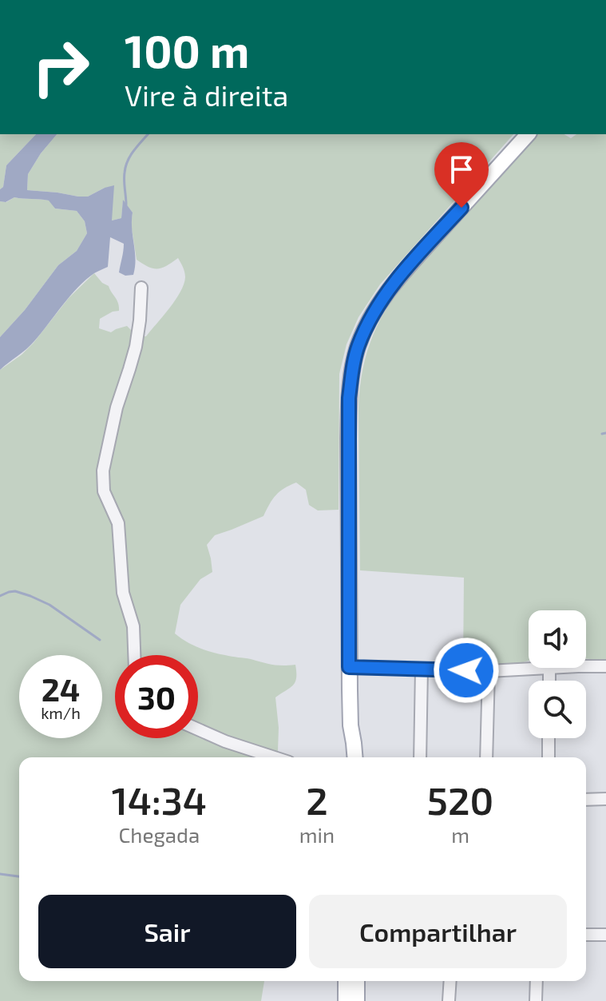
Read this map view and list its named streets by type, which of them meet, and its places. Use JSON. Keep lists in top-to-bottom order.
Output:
{
  "page": {
    "turn": ["100 m", "Vire à direita"],
    "speed": "24 km/h",
    "limit": "30",
    "eta": [
      "14:34",
      "Chegada",
      "2",
      "min",
      "520",
      "m"
    ],
    "buttons": ["Sair", "Compartilhar"]
  }
}
